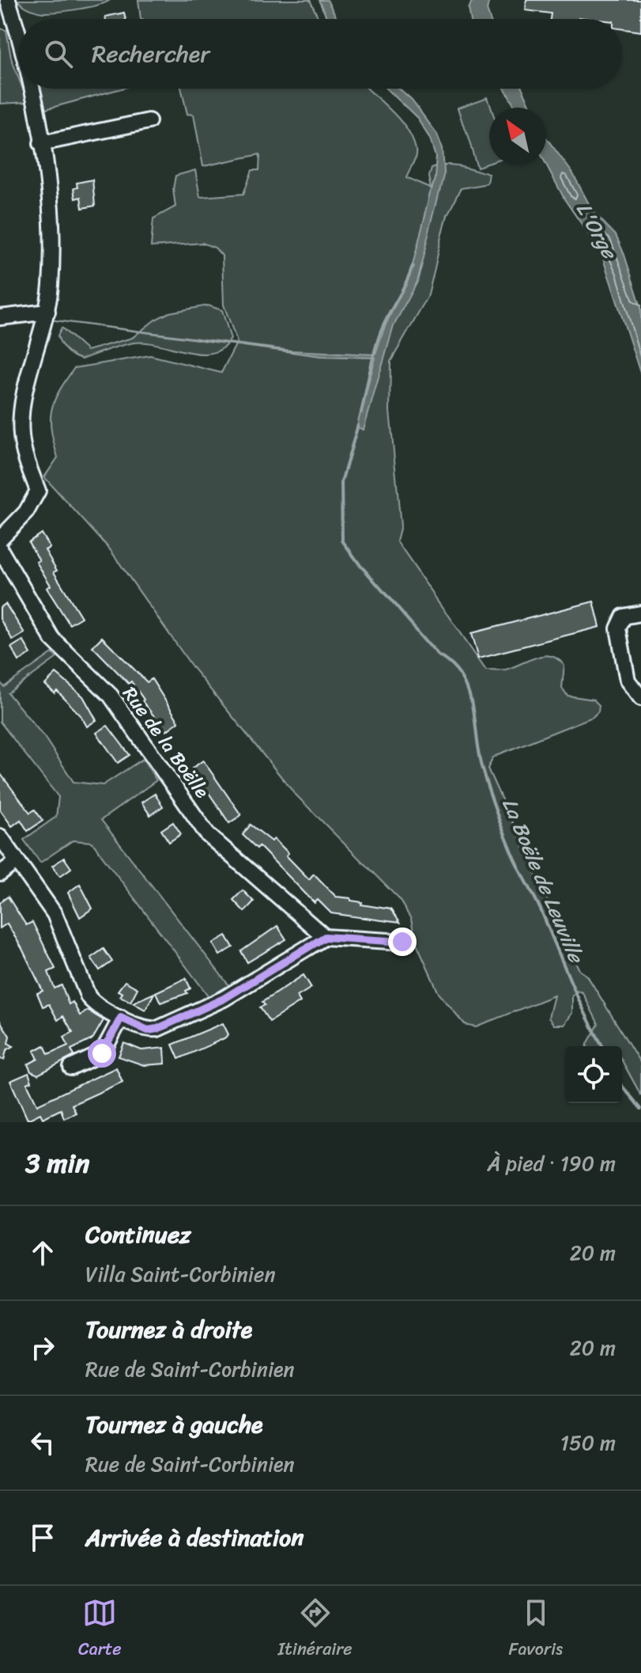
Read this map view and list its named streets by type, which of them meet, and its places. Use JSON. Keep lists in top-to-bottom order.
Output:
{
  "streets": {
    "street": ["Rue de la Boëlle"]
  },
  "water": ["L'Orge", "La Boële de Leuville"],
  "north": "top left",
  "page": {
    "search": "Rechercher",
    "heading": ["3 min", "À pied · 190 m"],
    "list": [
      ["Continuez", "Villa Saint-Corbinien", "20 m"],
      ["Tournez à droite", "Rue de Saint-Corbinien", "20 m"],
      ["Tournez à gauche", "Rue de Saint-Corbinien", "150 m"],
      "Arrivée à destination"
    ],
    "nav": ["Carte", "Itinéraire", "Favoris"]
  }
}
